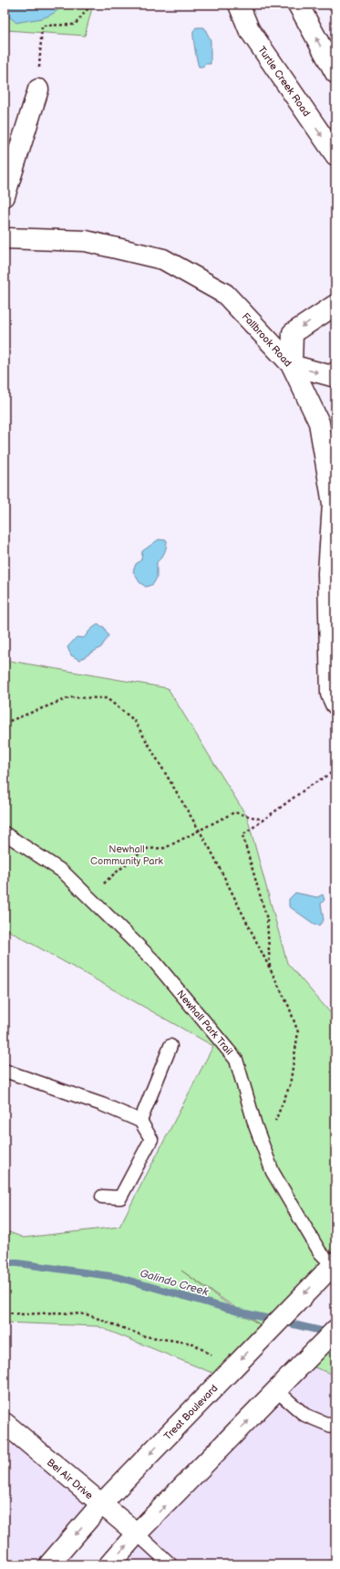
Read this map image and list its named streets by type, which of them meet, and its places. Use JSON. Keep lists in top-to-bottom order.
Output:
{
  "streets": {
    "street": [
      "Turtle Creek Road",
      "Fallbrook Road",
      "Treat Boulevard",
      "Bel Air Drive"
    ],
    "lane": ["Newhall Park Trail"]
  },
  "crossings": [
    ["Newhall Park Trail", "Treat Boulevard"],
    ["Treat Boulevard", "Bel Air Drive"]
  ],
  "water": ["Galindo Creek"],
  "parks": ["Newhall Community Park"]
}
